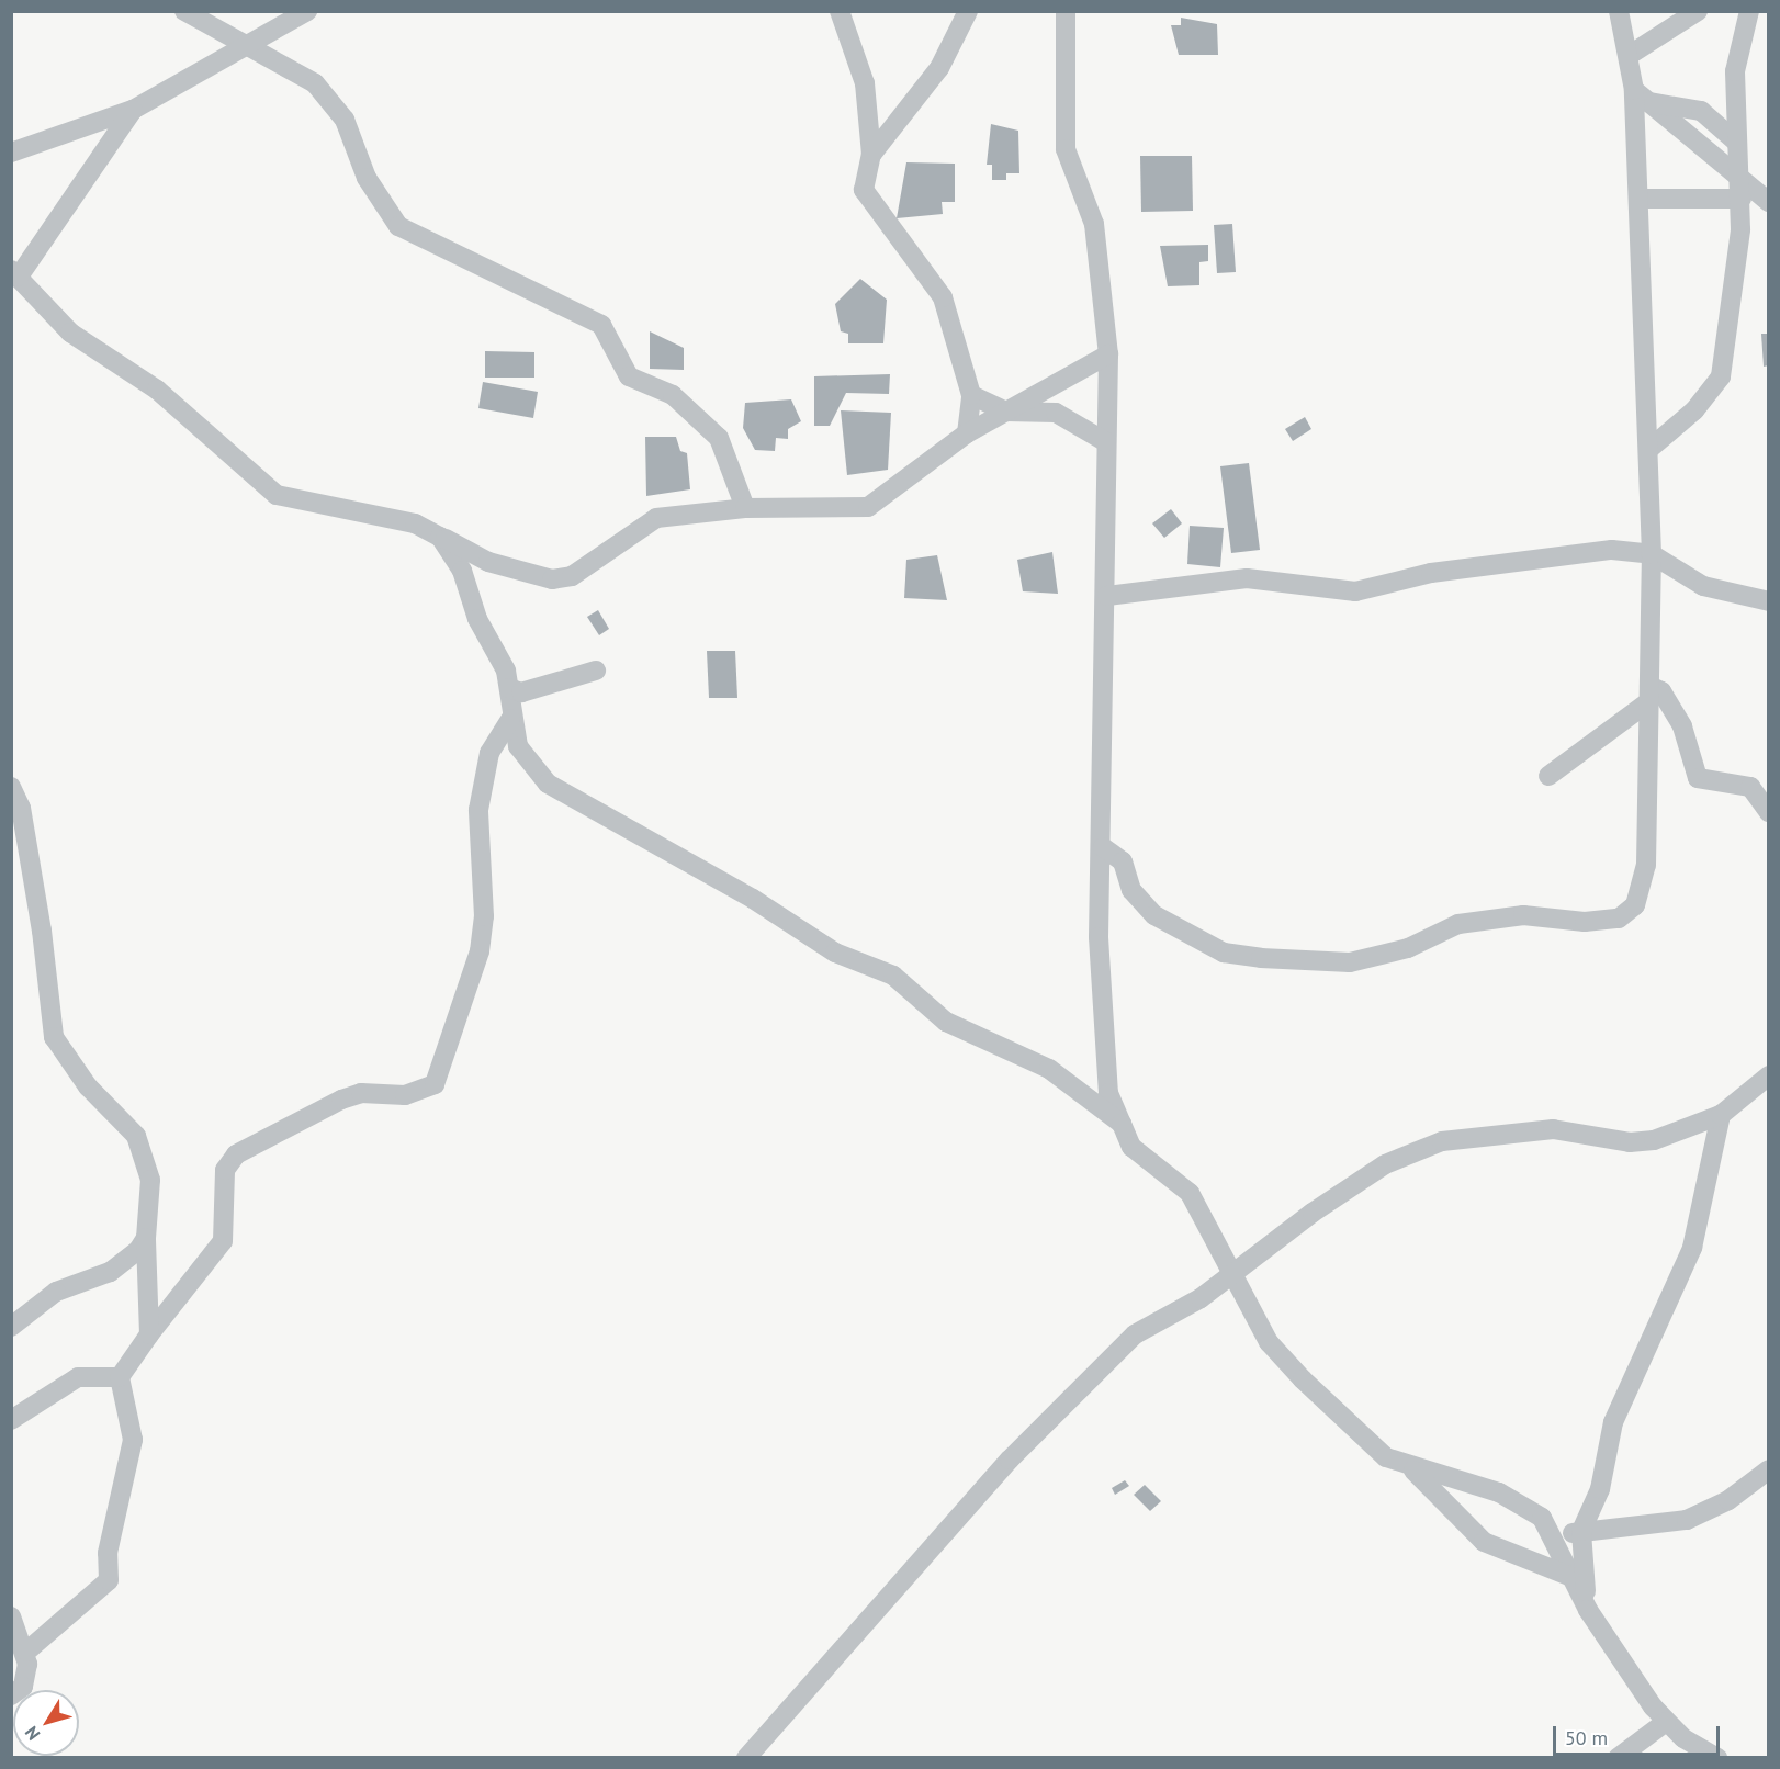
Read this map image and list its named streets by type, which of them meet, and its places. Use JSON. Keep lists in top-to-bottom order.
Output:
{
  "scale_bar": "50 m",
  "north": "bottom left"
}
